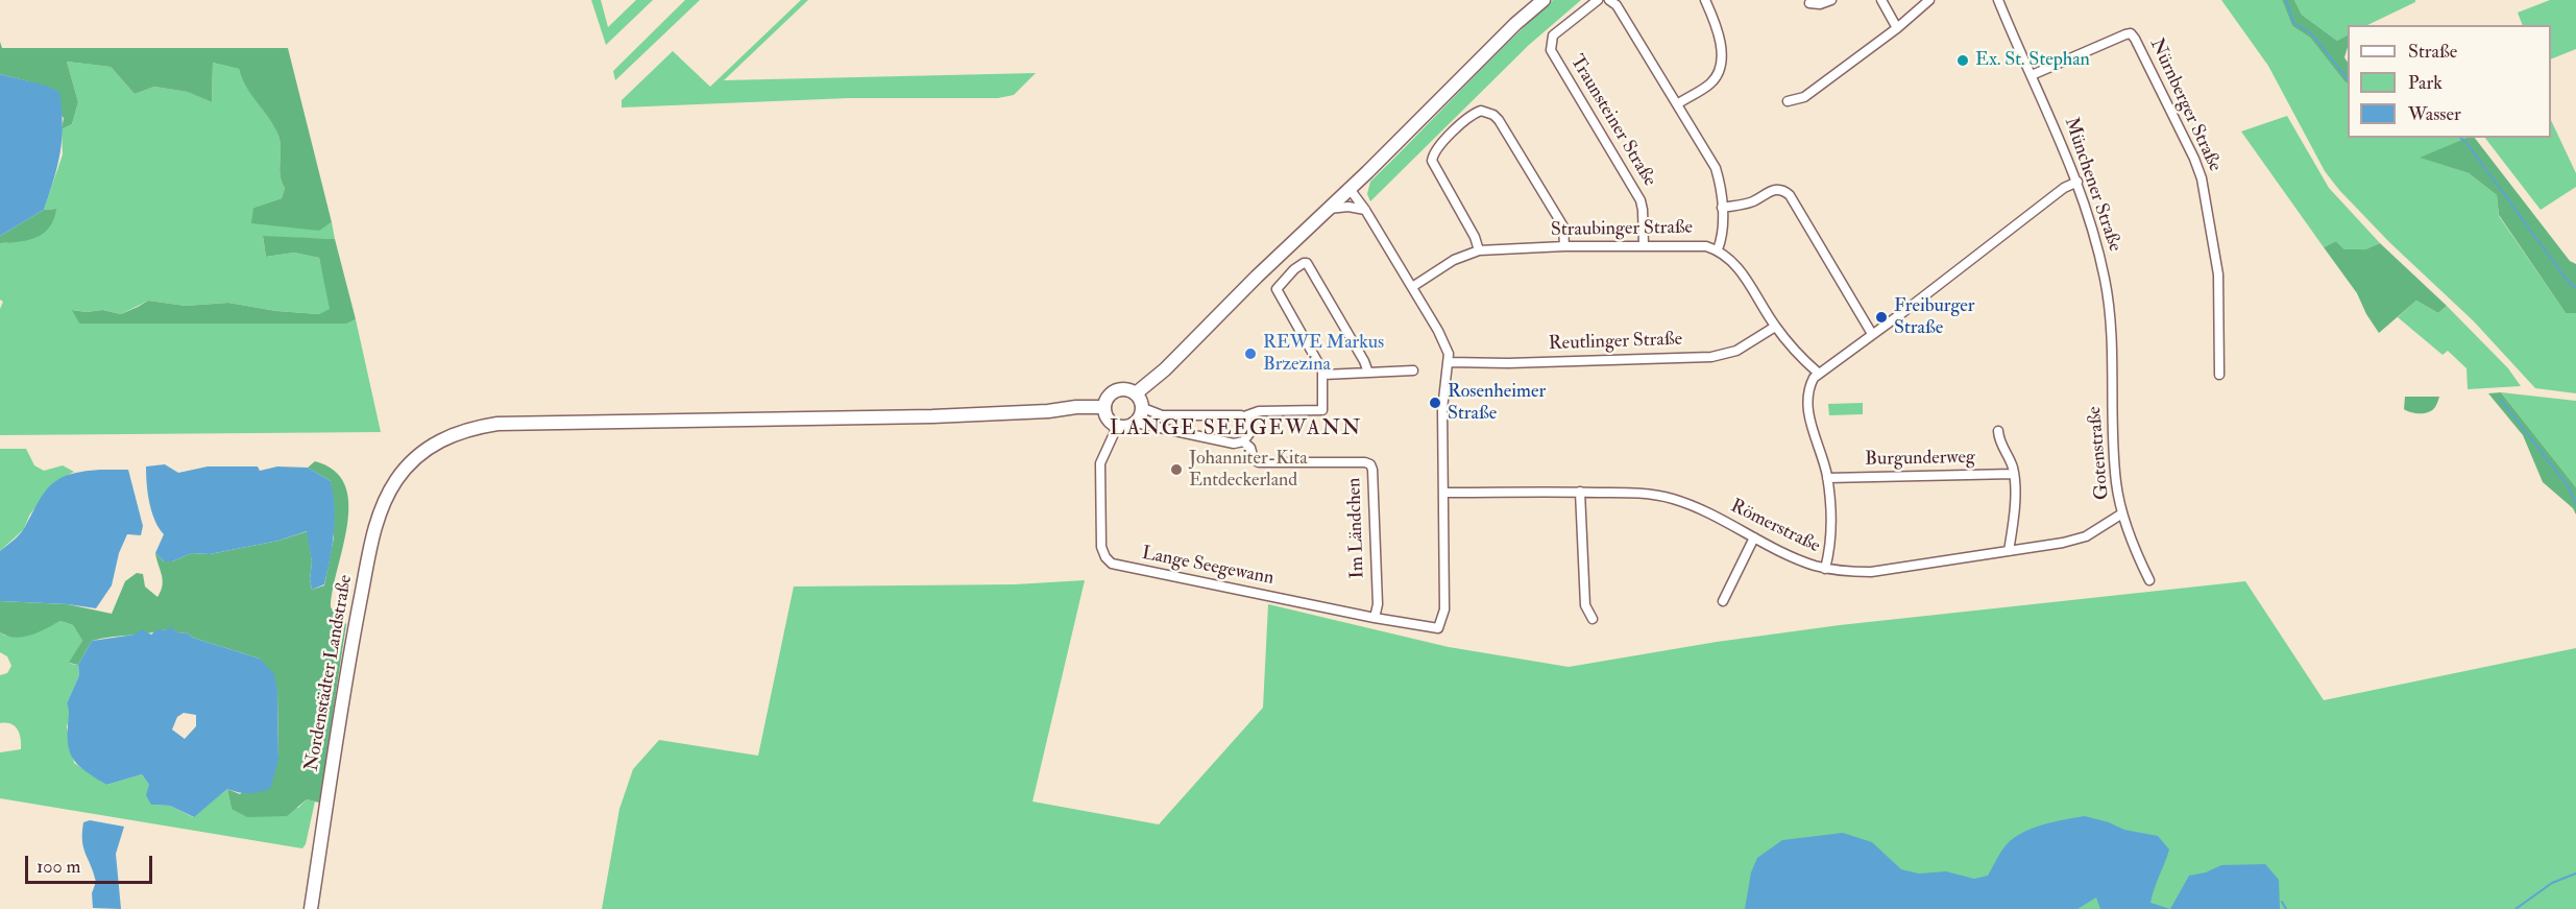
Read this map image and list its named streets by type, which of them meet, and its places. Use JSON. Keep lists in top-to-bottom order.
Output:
{
  "streets": {
    "main road": ["Nordenstädter Landstraße"],
    "street": [
      "Nürnberger Straße",
      "Traunsteiner Straße",
      "Münchener Straße",
      "Straubinger Straße",
      "Reutlinger Straße",
      "Gotenstraße",
      "Burgunderweg",
      "Römerstraße",
      "Im Ländchen",
      "Lange Seegewann"
    ]
  },
  "crossings": [
    ["Nürnberger Straße", "Münchener Straße"],
    ["Traunsteiner Straße", "Straubinger Straße"],
    ["Münchener Straße", "Gotenstraße"],
    ["Straubinger Straße", "Reutlinger Straße"],
    ["Gotenstraße", "Römerstraße"],
    ["Römerstraße", "Lange Seegewann"],
    ["Im Ländchen", "Lange Seegewann"],
    ["Lange Seegewann", "Nordenstädter Landstraße"]
  ],
  "districts": ["LANGE SEEGEWANN"],
  "places": [
    "Ex. St. Stephan",
    "Freiburger Straße",
    "REWE Markus Brzezina",
    "Rosenheimer Straße",
    "Johanniter-Kita Entdeckerland"
  ],
  "legend": ["Straße", "Park", "Wasser"],
  "scale_bar": "100 m"
}
